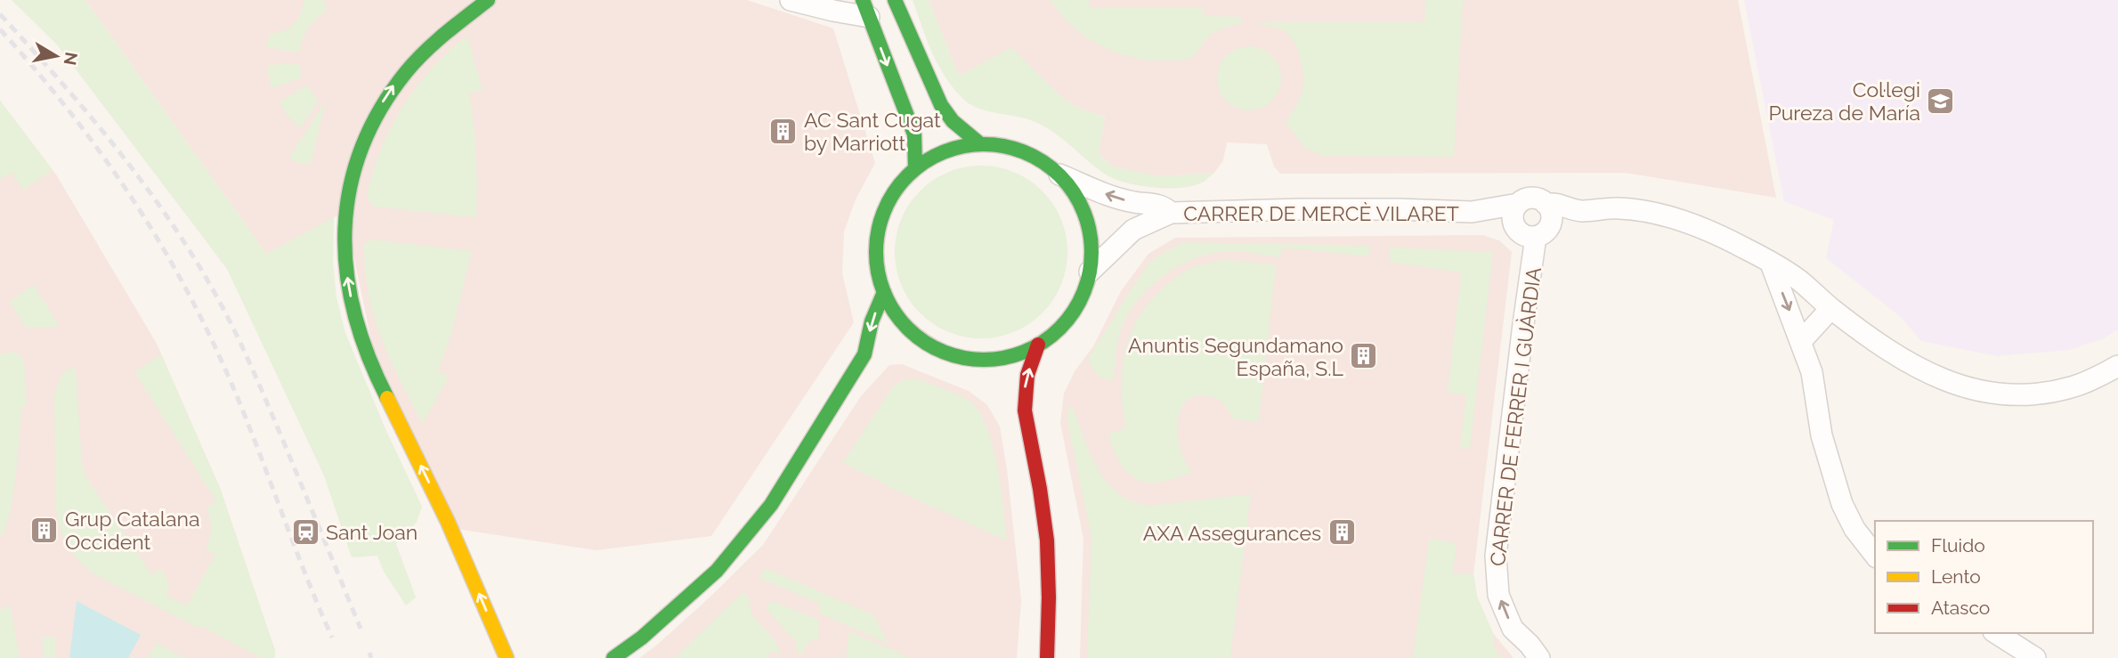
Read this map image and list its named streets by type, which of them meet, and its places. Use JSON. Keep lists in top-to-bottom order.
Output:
{
  "streets": {
    "street": ["CARRER DE MERCÈ VILARET", "CARRER DE FERRER I GUÀRDIA"]
  },
  "crossings": [
    ["CARRER DE MERCÈ VILARET", "CARRER DE FERRER I GUÀRDIA"]
  ],
  "one_way": ["CARRER DE FERRER I GUÀRDIA"],
  "places": {
    "school or university": ["Col·legi Pureza de María"],
    "building": [
      "AC Sant Cugat by Marriott",
      "Anuntis Segundamano España, S.L",
      "Grup Catalana Occident",
      "AXA Assegurances"
    ],
    "station": ["Sant Joan"]
  },
  "legend": ["Fluido", "Lento", "Atasco"],
  "north": "right"
}
